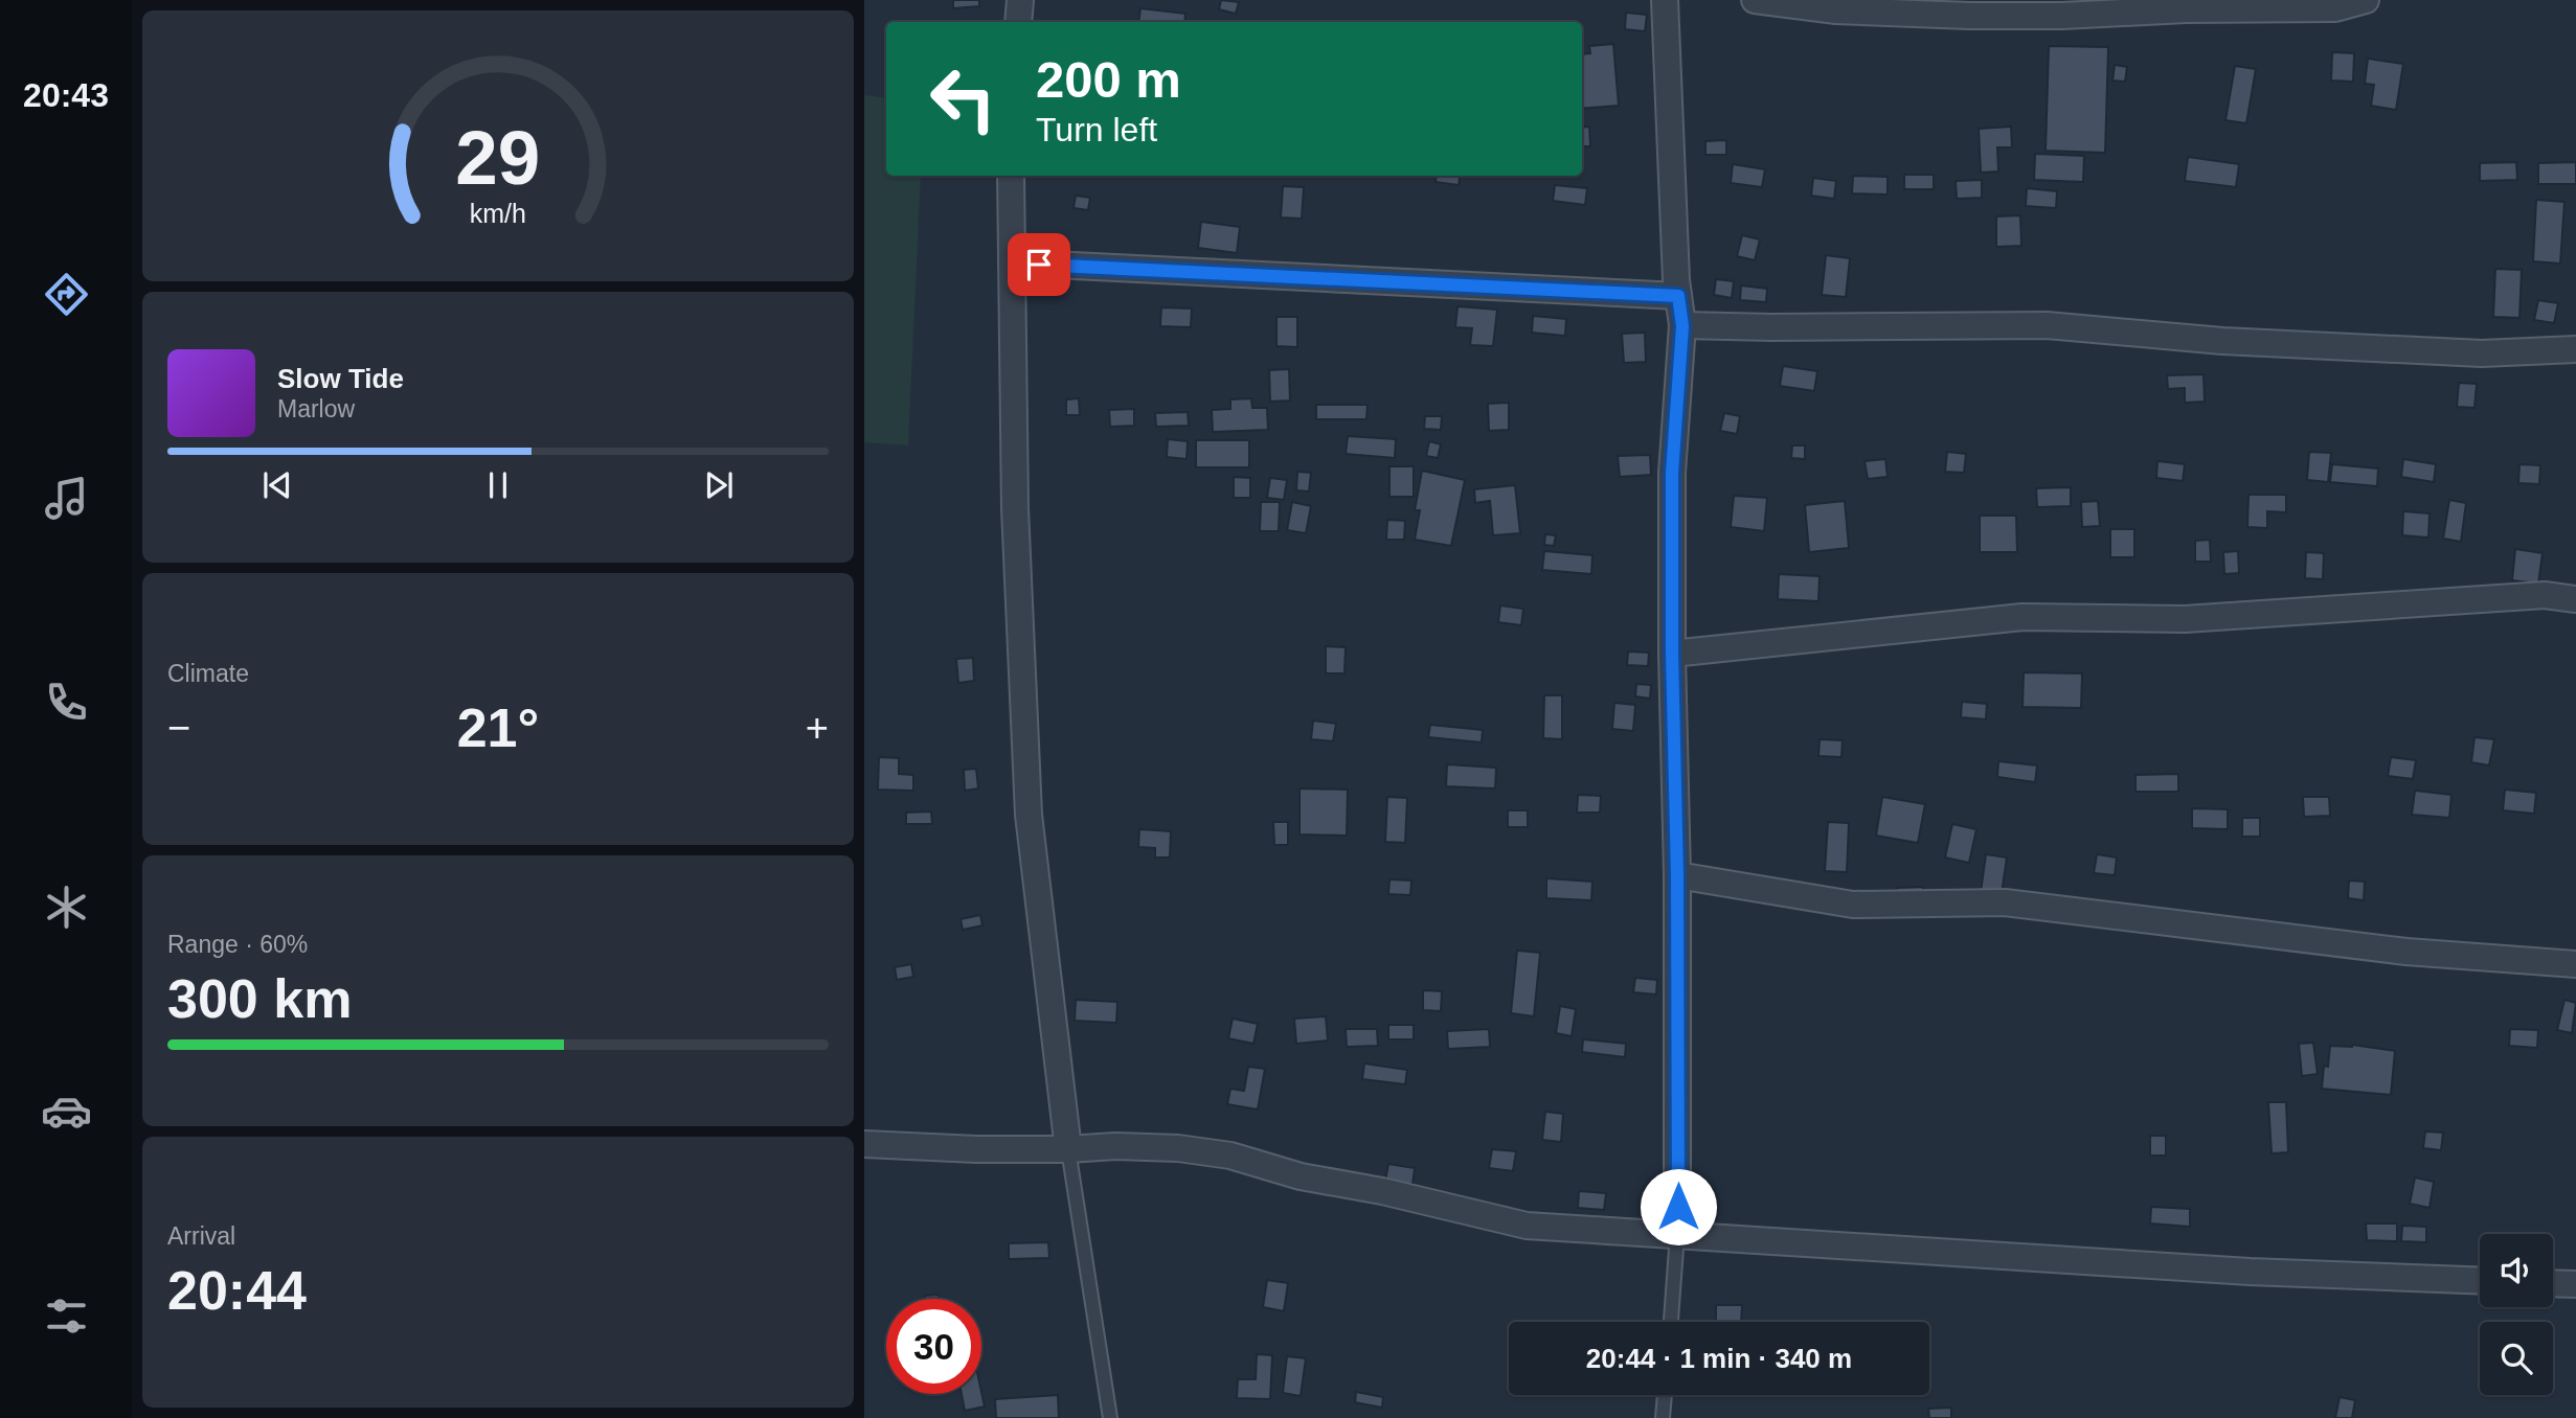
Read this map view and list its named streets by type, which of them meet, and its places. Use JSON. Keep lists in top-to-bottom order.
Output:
{
  "page": {
    "tabs": "20:43",
    "turn": ["200 m", "Turn left"],
    "song": ["Slow Tide", "Marlow"],
    "tile": [
      "Climate",
      ["Range · 60%", "300 km"],
      ["Arrival", "20:44"]
    ],
    "heat": ["−", "21°", "+"],
    "limit": "30",
    "trip": "20:44 · 1 min · 340 m",
    "gauge": ["29", "km/h"]
  }
}
